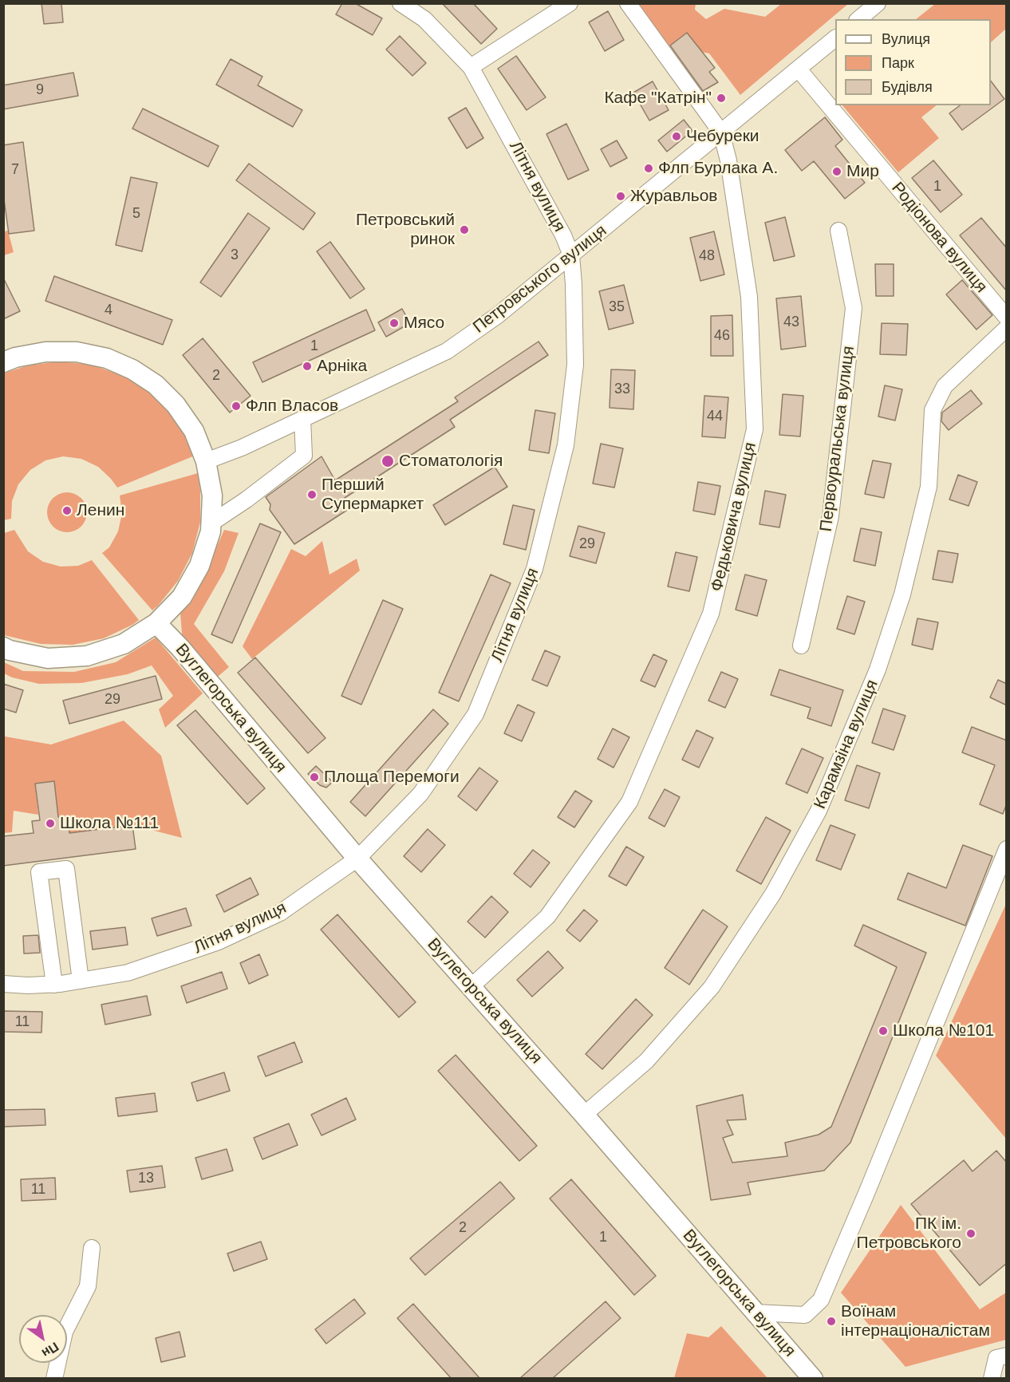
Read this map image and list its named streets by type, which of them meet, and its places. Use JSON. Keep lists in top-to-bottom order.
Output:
{
  "streets": {
    "main road": ["Вуглегорська вулиця"],
    "street": [
      "Літня вулиця",
      "Родіонова вулиця",
      "Петровського вулиця",
      "Первоуральська вулиця",
      "Федьковича вулиця",
      "Карамзіна вулиця"
    ]
  },
  "crossings": [
    ["Літня вулиця", "Петровського вулиця"],
    ["Літня вулиця", "Вуглегорська вулиця"],
    ["Родіонова вулиця", "Петровського вулиця"],
    ["Петровського вулиця", "Федьковича вулиця"],
    ["Федьковича вулиця", "Вуглегорська вулиця"],
    ["Вуглегорська вулиця", "Карамзіна вулиця"]
  ],
  "places": [
    "Кафе \"Катрін\"",
    "Чебуреки",
    "Флп Бурлака А.",
    "Мир",
    "Журавльов",
    "Петровський ринок",
    "Мясо",
    "Арніка",
    "Флп Власов",
    "Стоматологія",
    "Перший Супермаркет",
    "Ленин",
    "Площа Перемоги",
    "Школа №111",
    "Школа №101",
    "ПК ім. Петровського",
    "Воїнам інтернаціоналістам"
  ],
  "house_numbers": [
    "9",
    "7",
    "1",
    "5",
    "3",
    "48",
    "35",
    "4",
    "43",
    "46",
    "1",
    "2",
    "33",
    "44",
    "29",
    "29",
    "11",
    "13",
    "11",
    "2",
    "1"
  ],
  "legend": ["Вулиця", "Парк", "Будівля"],
  "north": "bottom right"
}
